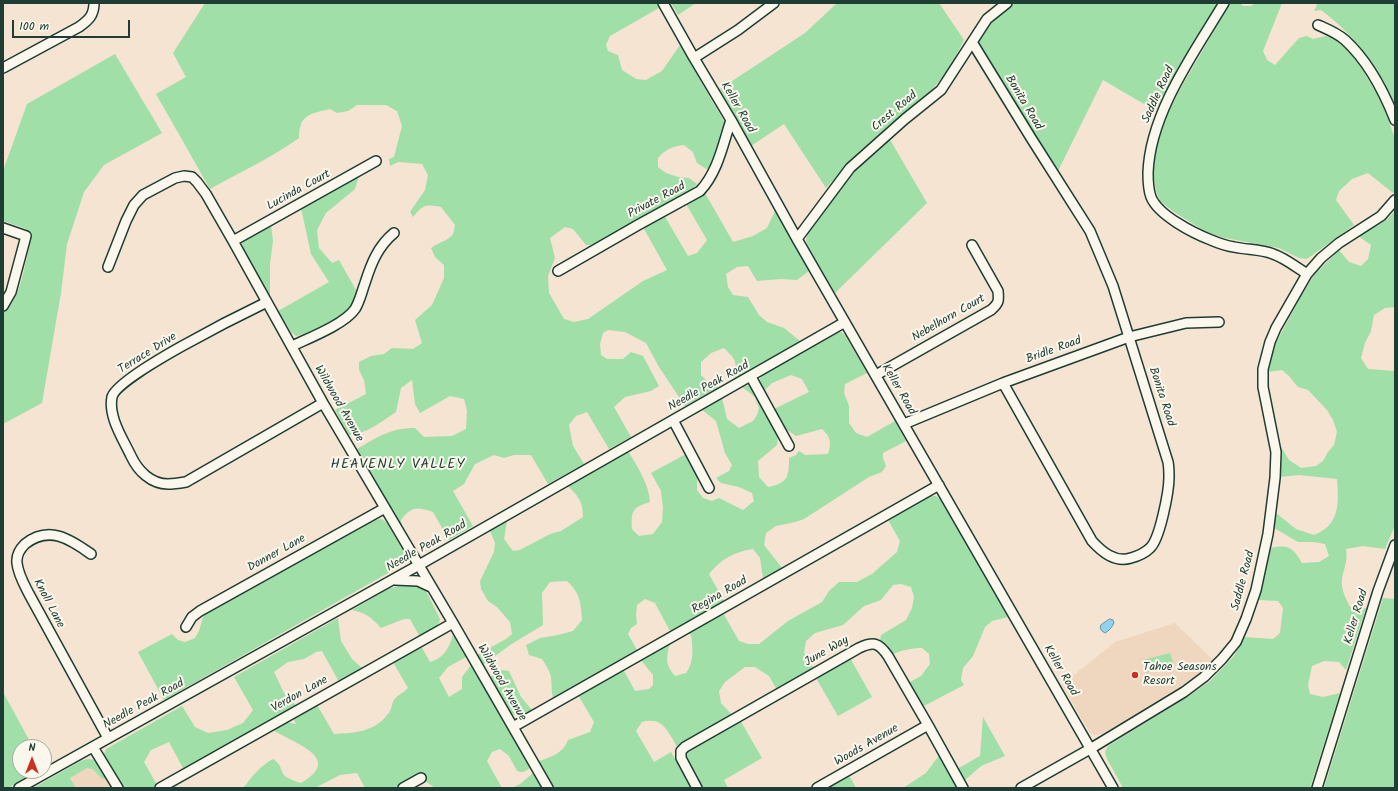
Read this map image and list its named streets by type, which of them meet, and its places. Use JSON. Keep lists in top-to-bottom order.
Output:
{
  "streets": {
    "street": [
      "Saddle Road",
      "Bonita Road",
      "Keller Road",
      "Crest Road",
      "Lucinda Court",
      "Private Road",
      "Nebelhorn Court",
      "Bridle Road",
      "Terrace Drive",
      "Needle Peak Road",
      "Wildwood Avenue",
      "Donner Lane",
      "Regina Road",
      "Knoll Lane",
      "June Way",
      "Verdon Lane",
      "Woods Avenue"
    ]
  },
  "crossings": [
    ["Saddle Road", "Keller Road"],
    ["Bonita Road", "Crest Road"],
    ["Bonita Road", "Bridle Road"],
    ["Keller Road", "Crest Road"],
    ["Keller Road", "Private Road"],
    ["Keller Road", "Nebelhorn Court"],
    ["Keller Road", "Bridle Road"],
    ["Keller Road", "Needle Peak Road"],
    ["Keller Road", "Regina Road"],
    ["Lucinda Court", "Wildwood Avenue"],
    ["Terrace Drive", "Wildwood Avenue"],
    ["Needle Peak Road", "Wildwood Avenue"],
    ["Needle Peak Road", "Knoll Lane"],
    ["Wildwood Avenue", "Donner Lane"],
    ["Wildwood Avenue", "Regina Road"],
    ["Wildwood Avenue", "Verdon Lane"],
    ["June Way", "Woods Avenue"]
  ],
  "districts": ["HEAVENLY VALLEY"],
  "places": ["Tahoe Seasons Resort"],
  "scale_bar": "100 m",
  "north": "top"
}
